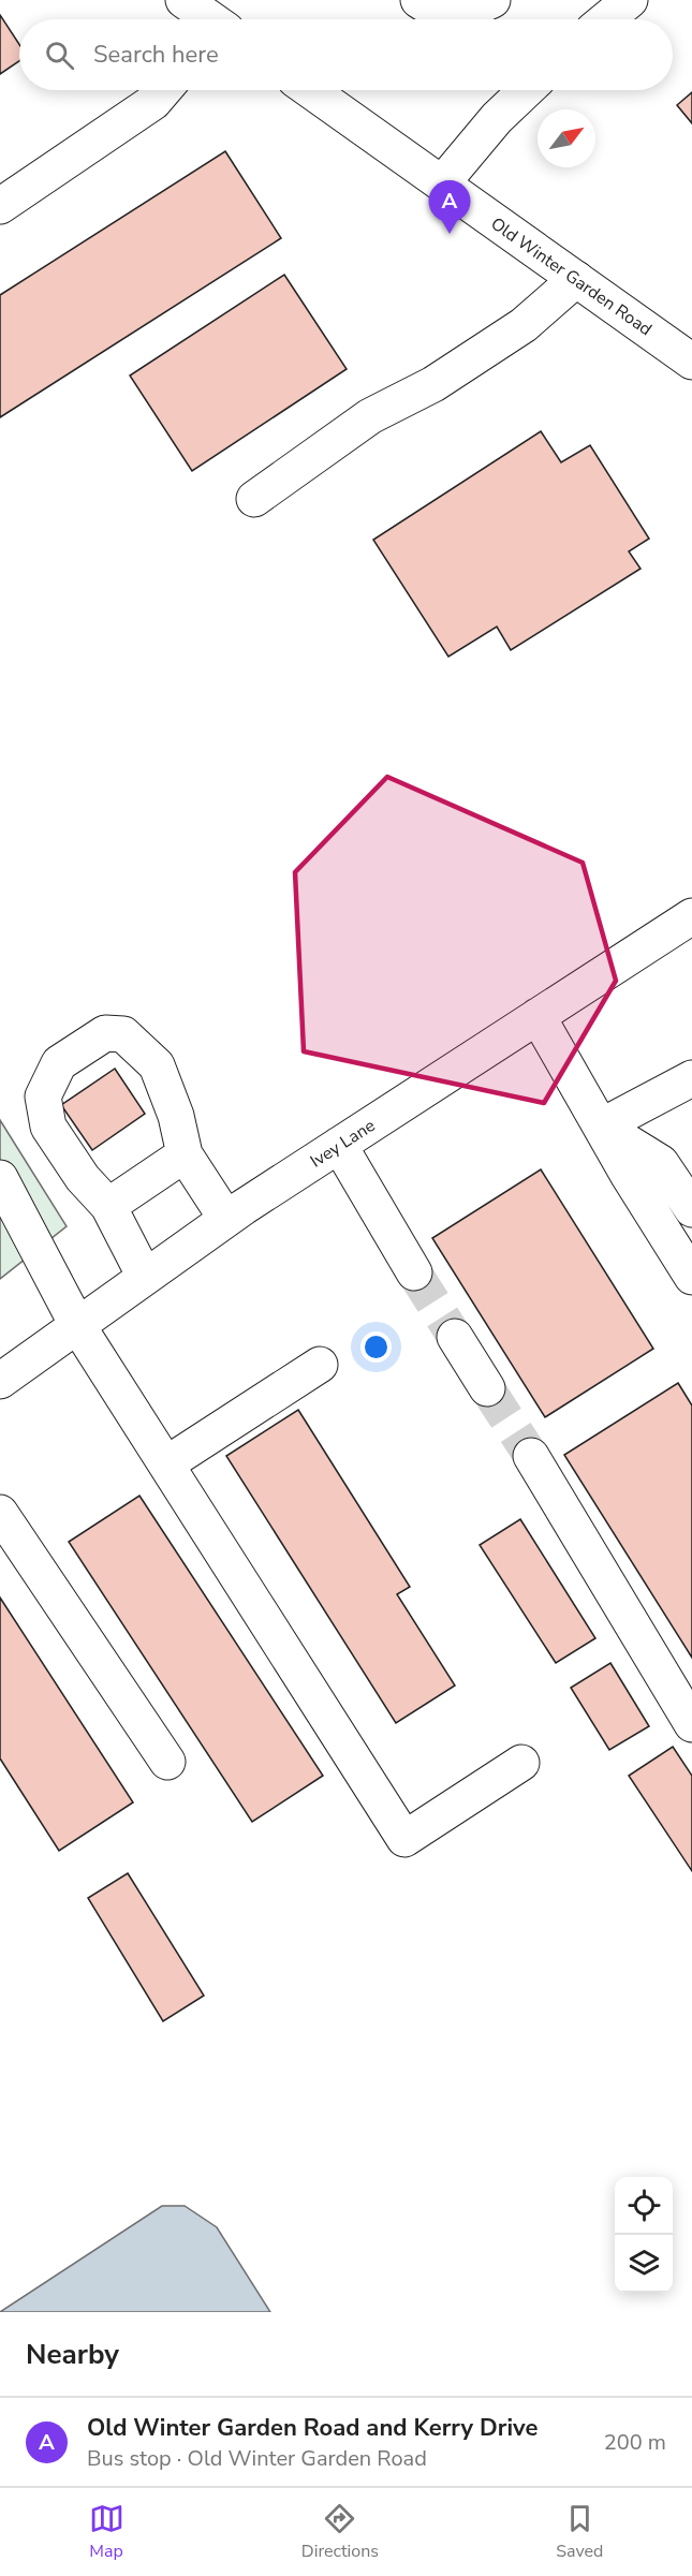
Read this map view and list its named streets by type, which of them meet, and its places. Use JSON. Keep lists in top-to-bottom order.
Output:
{
  "streets": {
    "street": ["Old Winter Garden Road", "Ivey Lane"]
  },
  "north": "top right",
  "page": {
    "search": "Search here",
    "pins": "A",
    "heading": "Nearby",
    "list": [
      {
        "mark": "A",
        "name": "Old Winter Garden Road and Kerry Drive",
        "note": "Bus stop · Old Winter Garden Road",
        "value": "200 m"
      }
    ],
    "nav": ["Map", "Directions", "Saved"]
  }
}
